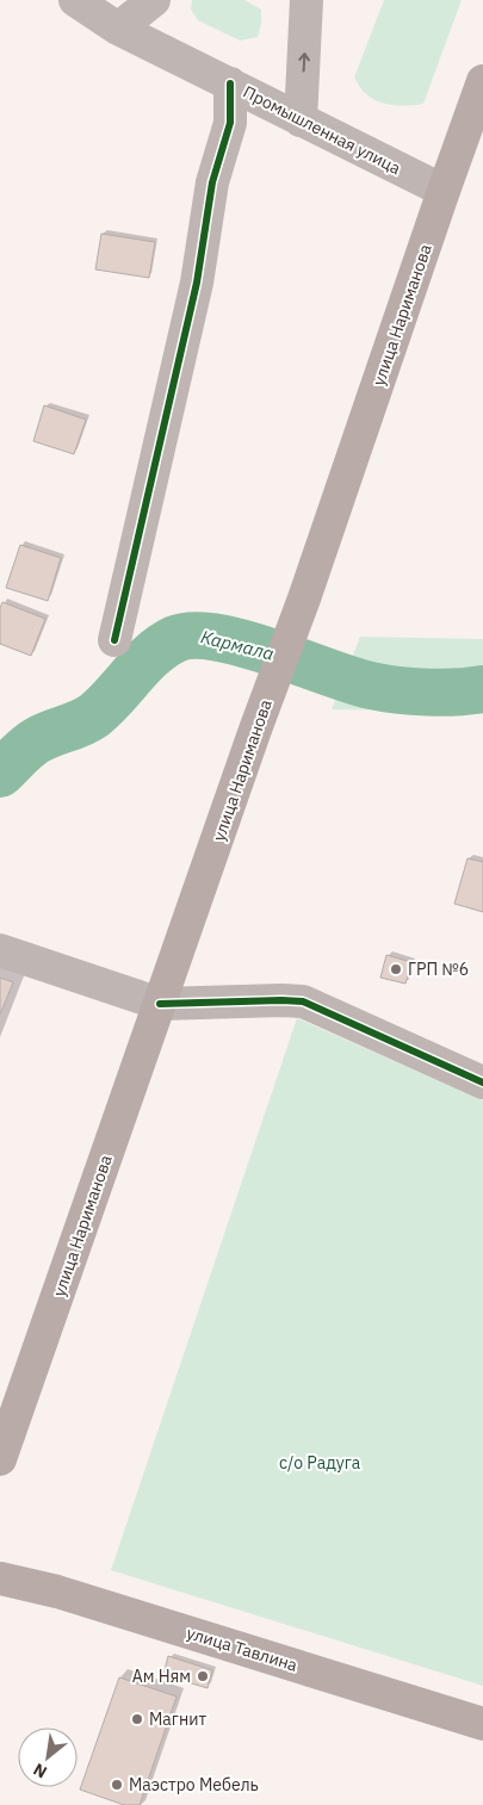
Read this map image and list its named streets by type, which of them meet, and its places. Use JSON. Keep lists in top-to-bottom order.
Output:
{
  "streets": {
    "main road": ["улица Нариманова", "улица Тавлина"],
    "street": ["Промышленная улица"]
  },
  "crossings": [
    ["Промышленная улица", "улица Нариманова"]
  ],
  "water": ["Кармала"],
  "parks": ["с/о Радуга"],
  "places": [
    "ГРП №6",
    "Ам Ням",
    "Магнит",
    "Маэстро Мебель"
  ],
  "north": "bottom left"
}
